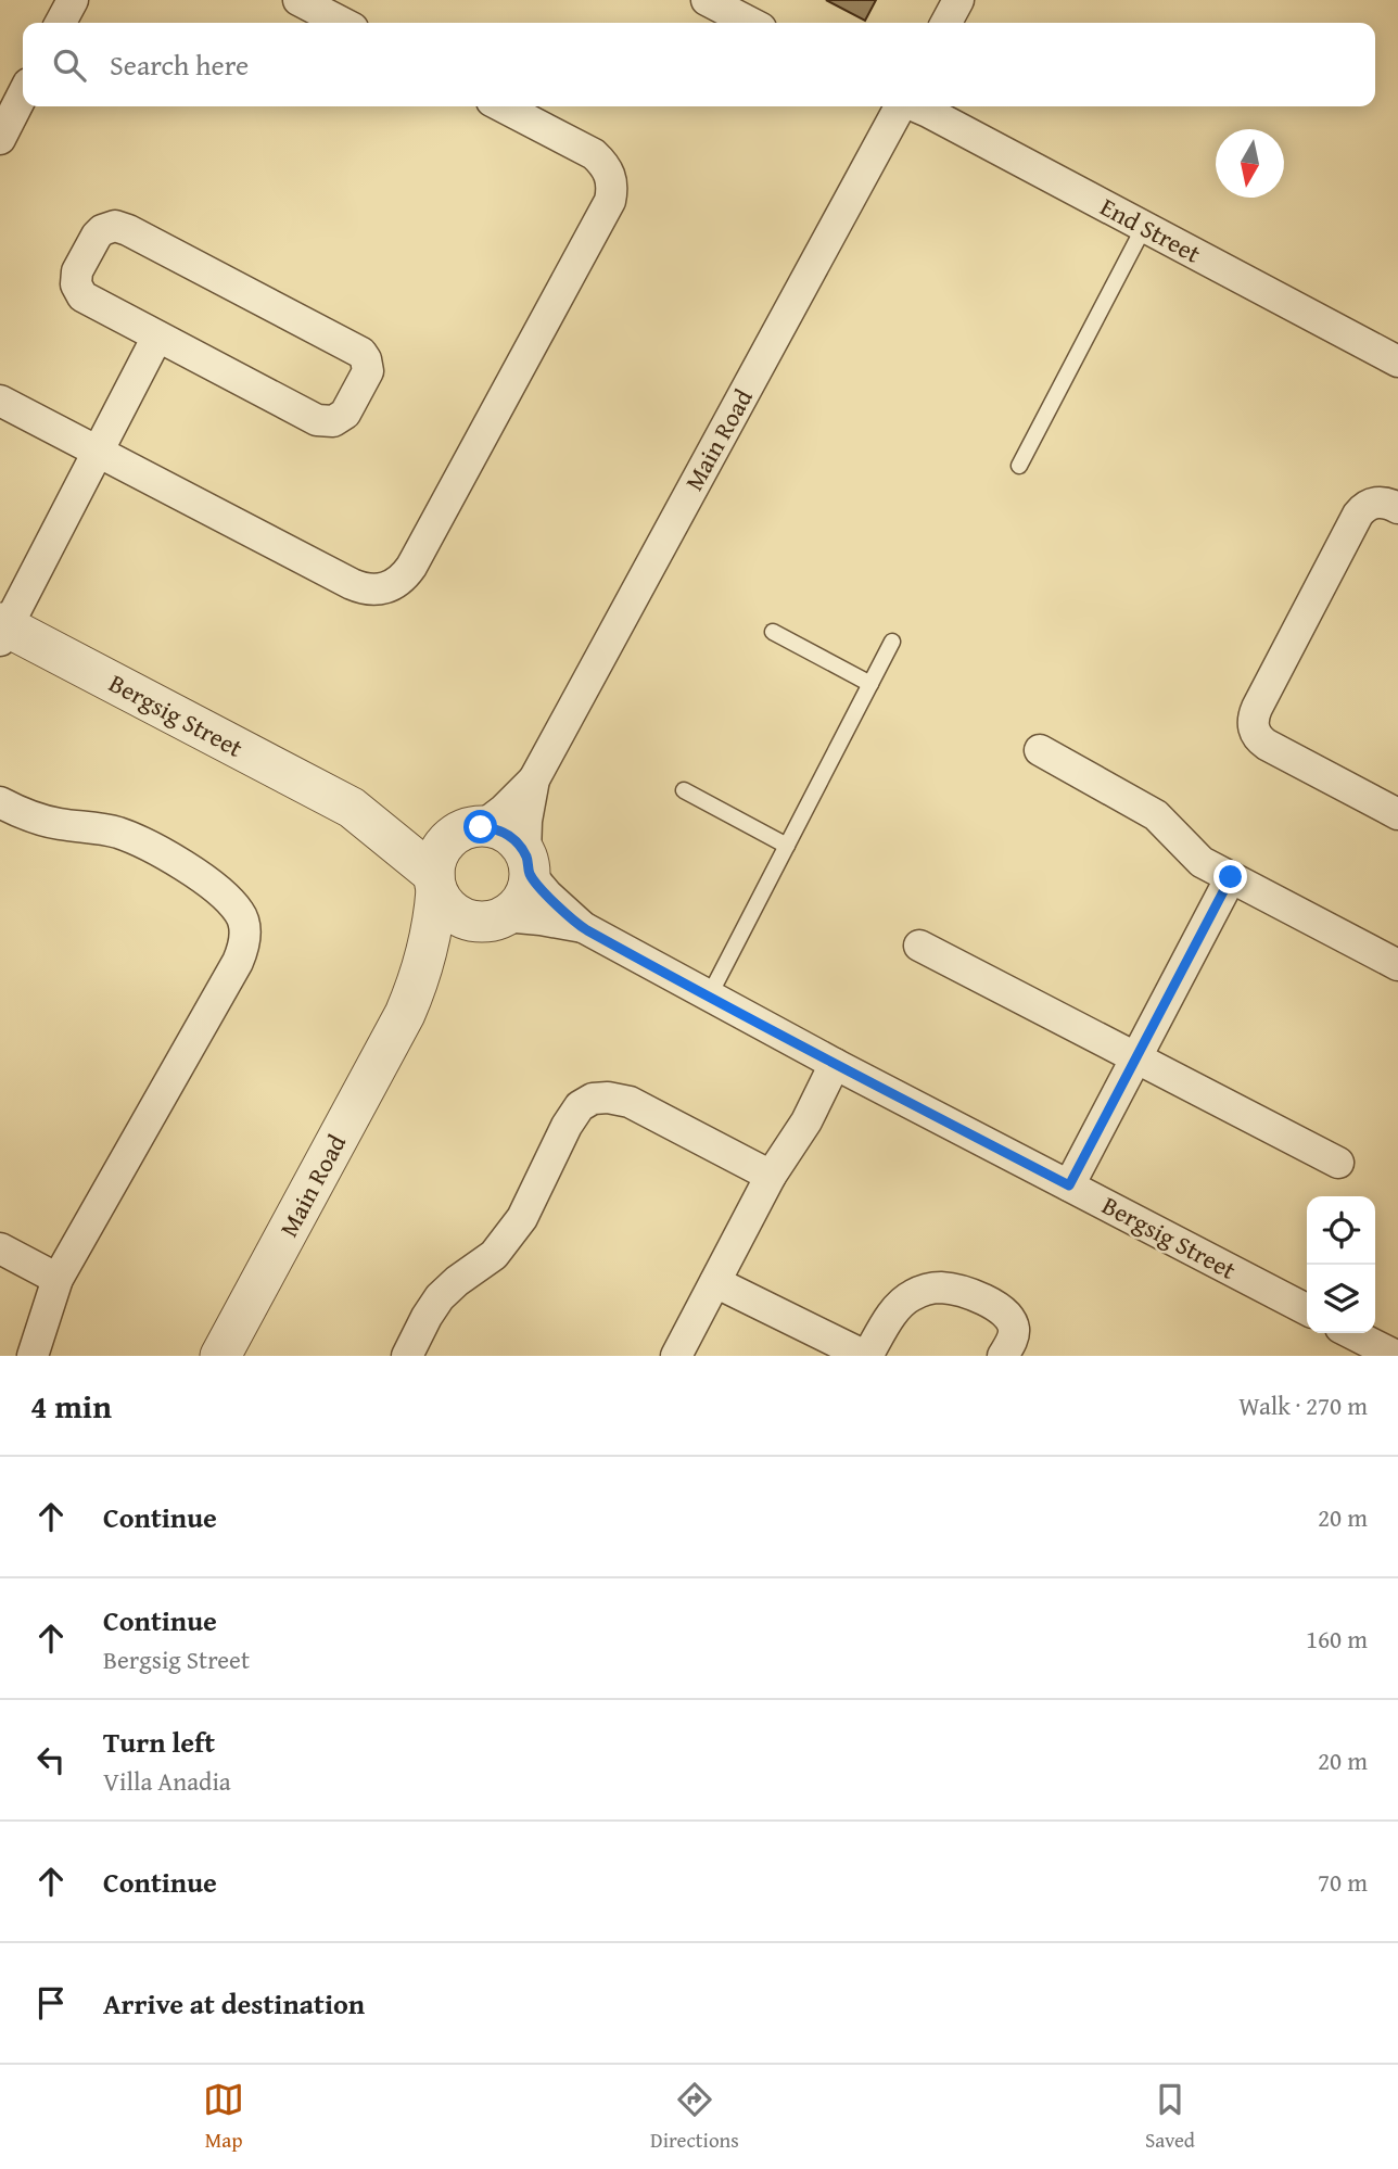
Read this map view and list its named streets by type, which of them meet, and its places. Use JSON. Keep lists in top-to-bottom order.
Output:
{
  "streets": {
    "street": ["End Street", "Main Road", "Bergsig Street"]
  },
  "crossings": [
    ["Main Road", "Bergsig Street"]
  ],
  "north": "bottom",
  "page": {
    "search": "Search here",
    "heading": ["4 min", "Walk · 270 m"],
    "list": [
      ["Continue", "20 m"],
      ["Continue", "Bergsig Street", "160 m"],
      ["Turn left", "Villa Anadia", "20 m"],
      ["Continue", "70 m"],
      "Arrive at destination"
    ],
    "nav": ["Map", "Directions", "Saved"]
  }
}
